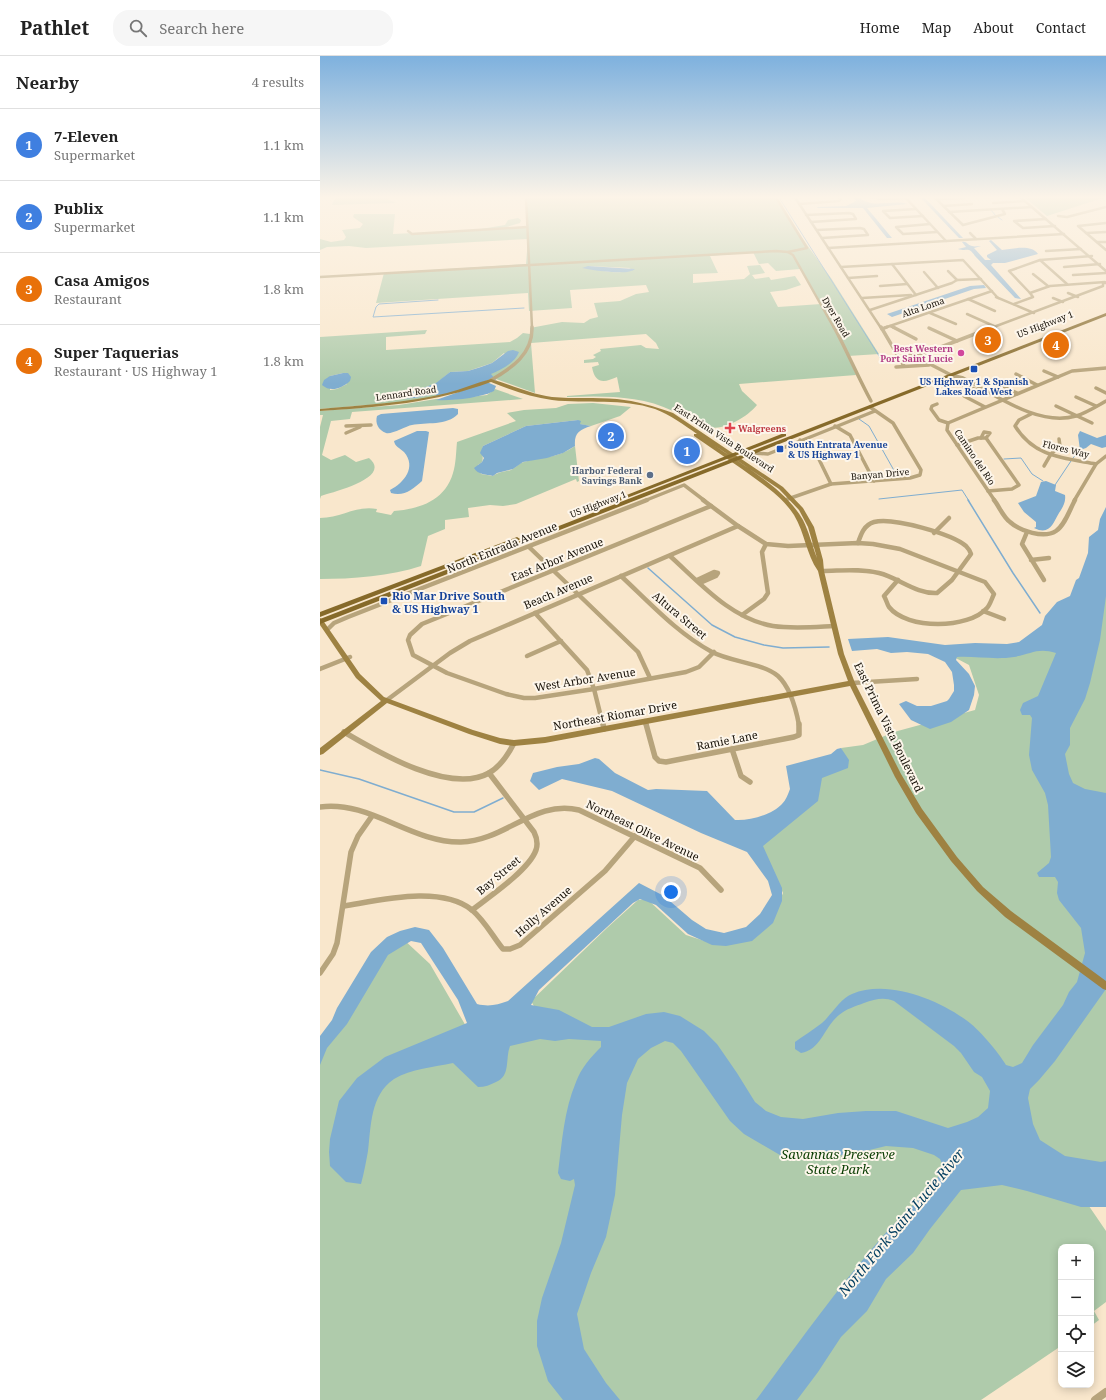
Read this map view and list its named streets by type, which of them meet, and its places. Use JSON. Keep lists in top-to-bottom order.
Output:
{
  "streets": {
    "main road": ["US Highway 1"],
    "street": [
      "Alta Loma",
      "Dyer Road",
      "Lennard Road",
      "East Prima Vista Boulevard",
      "Flores Way",
      "Camino del Rio",
      "Banyan Drive",
      "North Entrada Avenue",
      "East Arbor Avenue",
      "Beach Avenue",
      "Altura Street",
      "West Arbor Avenue",
      "Northeast Riomar Drive",
      "Ramie Lane",
      "Northeast Olive Avenue",
      "Bay Street",
      "Holly Avenue"
    ]
  },
  "crossings": [
    ["Dyer Road", "US Highway 1"],
    ["Dyer Road", "Banyan Drive"],
    ["US Highway 1", "East Prima Vista Boulevard"],
    ["US Highway 1", "Banyan Drive"],
    ["US Highway 1", "Northeast Riomar Drive"],
    ["Lennard Road", "East Prima Vista Boulevard"],
    ["East Prima Vista Boulevard", "Banyan Drive"],
    ["East Prima Vista Boulevard", "Northeast Riomar Drive"],
    ["Flores Way", "Camino del Rio"],
    ["North Entrada Avenue", "East Arbor Avenue"],
    ["North Entrada Avenue", "Northeast Riomar Drive"],
    ["East Arbor Avenue", "Beach Avenue"],
    ["East Arbor Avenue", "West Arbor Avenue"],
    ["Beach Avenue", "Altura Street"],
    ["Beach Avenue", "West Arbor Avenue"],
    ["Beach Avenue", "Northeast Riomar Drive"],
    ["Altura Street", "West Arbor Avenue"],
    ["Altura Street", "Northeast Riomar Drive"],
    ["Altura Street", "Ramie Lane"],
    ["Northeast Riomar Drive", "Ramie Lane"],
    ["Northeast Olive Avenue", "Bay Street"],
    ["Northeast Olive Avenue", "Holly Avenue"],
    ["Bay Street", "Holly Avenue"]
  ],
  "water": ["North Fork Saint Lucie River"],
  "parks": ["Savannas Preserve State Park"],
  "places": {
    "other": ["Best Western Port Saint Lucie", "Harbor Federal Savings Bank"],
    "transit": ["US Highway 1 & Spanish Lakes Road West", "South Entrata Avenue & US Highway 1", "Rio Mar Drive South & US Highway 1"],
    "health": ["Walgreens"]
  },
  "page": {
    "header": "Pathlet",
    "search": "Search here",
    "nav": [
      "Home",
      "Map",
      "About",
      "Contact"
    ],
    "heading": ["Nearby", "4 results"],
    "list": [
      {
        "mark": "1",
        "name": "7-Eleven",
        "note": "Supermarket",
        "value": "1.1 km"
      },
      {
        "mark": "2",
        "name": "Publix",
        "note": "Supermarket",
        "value": "1.1 km"
      },
      {
        "mark": "3",
        "name": "Casa Amigos",
        "note": "Restaurant",
        "value": "1.8 km"
      },
      {
        "mark": "4",
        "name": "Super Taquerias",
        "note": "Restaurant · US Highway 1",
        "value": "1.8 km"
      }
    ],
    "pins": [
      "3",
      "4",
      "2",
      "1"
    ],
    "map_buttons": ["+", "−"]
  }
}
